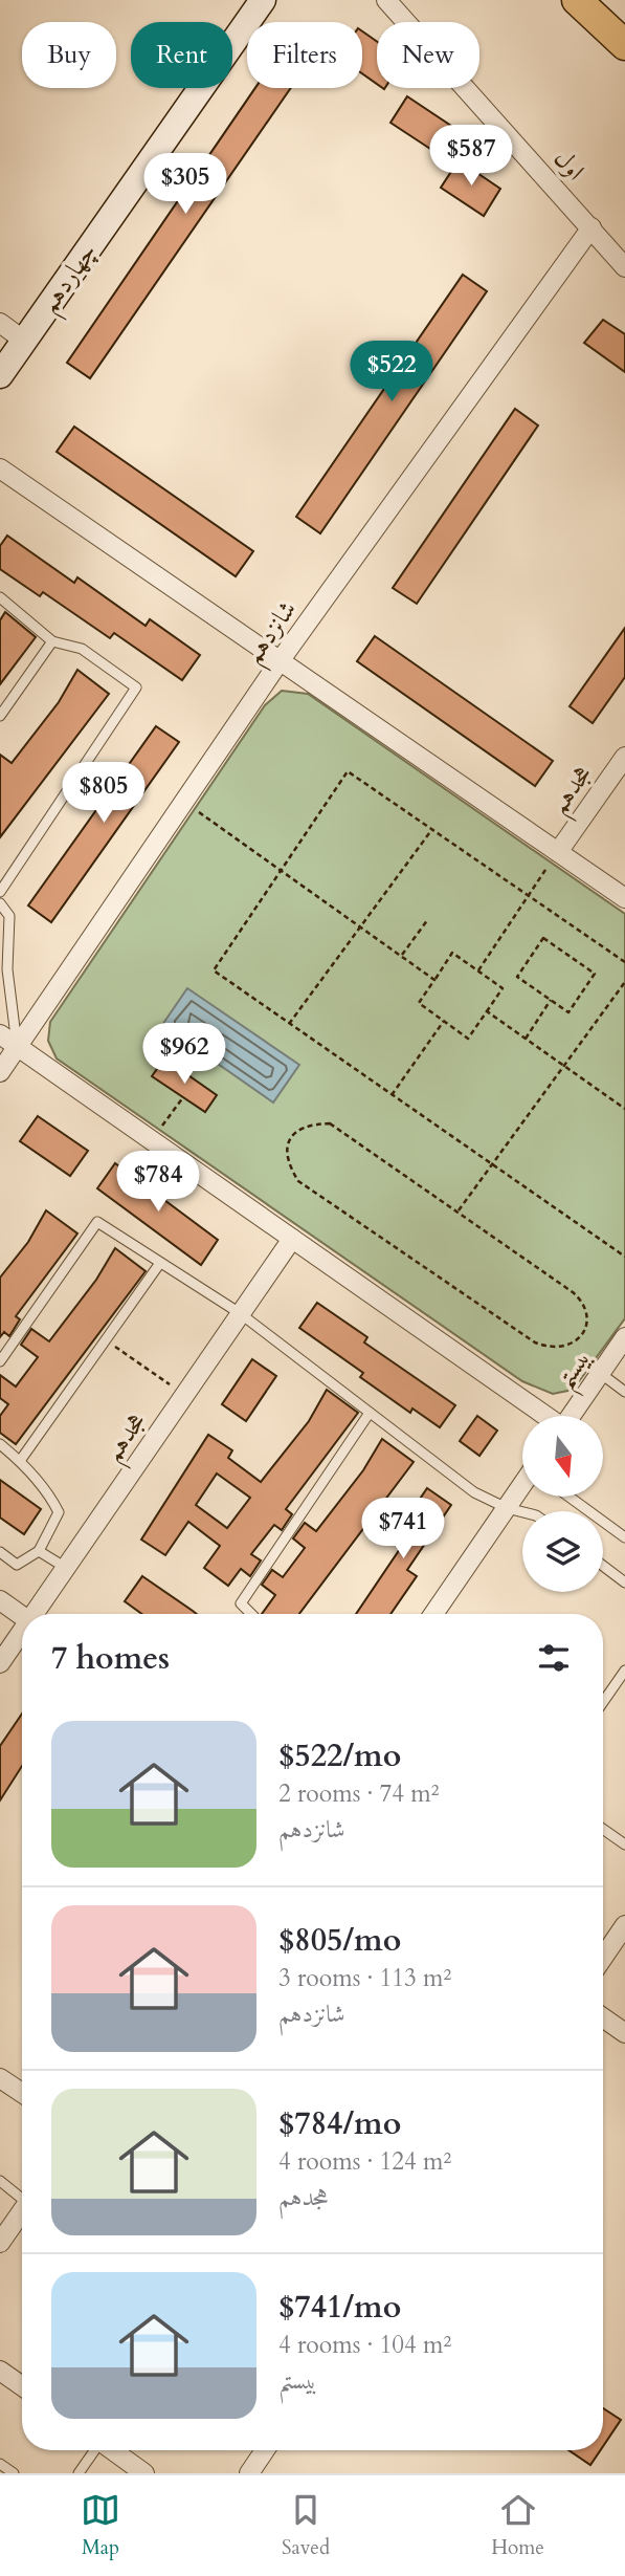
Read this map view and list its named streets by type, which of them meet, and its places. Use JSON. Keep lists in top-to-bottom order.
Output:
{
  "streets": {
    "main road": ["چهاردهم"],
    "street": [
      "اول",
      "شانزدهم",
      "هجدهم",
      "بیستم"
    ]
  },
  "crossings": [
    ["اول", "شانزدهم"]
  ],
  "north": "bottom",
  "page": {
    "chip": [
      "Buy",
      "Rent",
      "Filters",
      "New"
    ],
    "price": [
      "$587",
      "$305",
      "$522",
      "$805",
      "$962",
      "$784",
      "$741"
    ],
    "heading": "7 homes",
    "list": [
      {
        "name": "$522/mo",
        "note": "2 rooms · 74 m² · شانزدهم"
      },
      {
        "name": "$805/mo",
        "note": "3 rooms · 113 m² · شانزدهم"
      },
      {
        "name": "$784/mo",
        "note": "4 rooms · 124 m² · هجدهم"
      },
      {
        "name": "$741/mo",
        "note": "4 rooms · 104 m² · بیستم"
      }
    ],
    "tabs": ["Map", "Saved", "Home"]
  }
}
